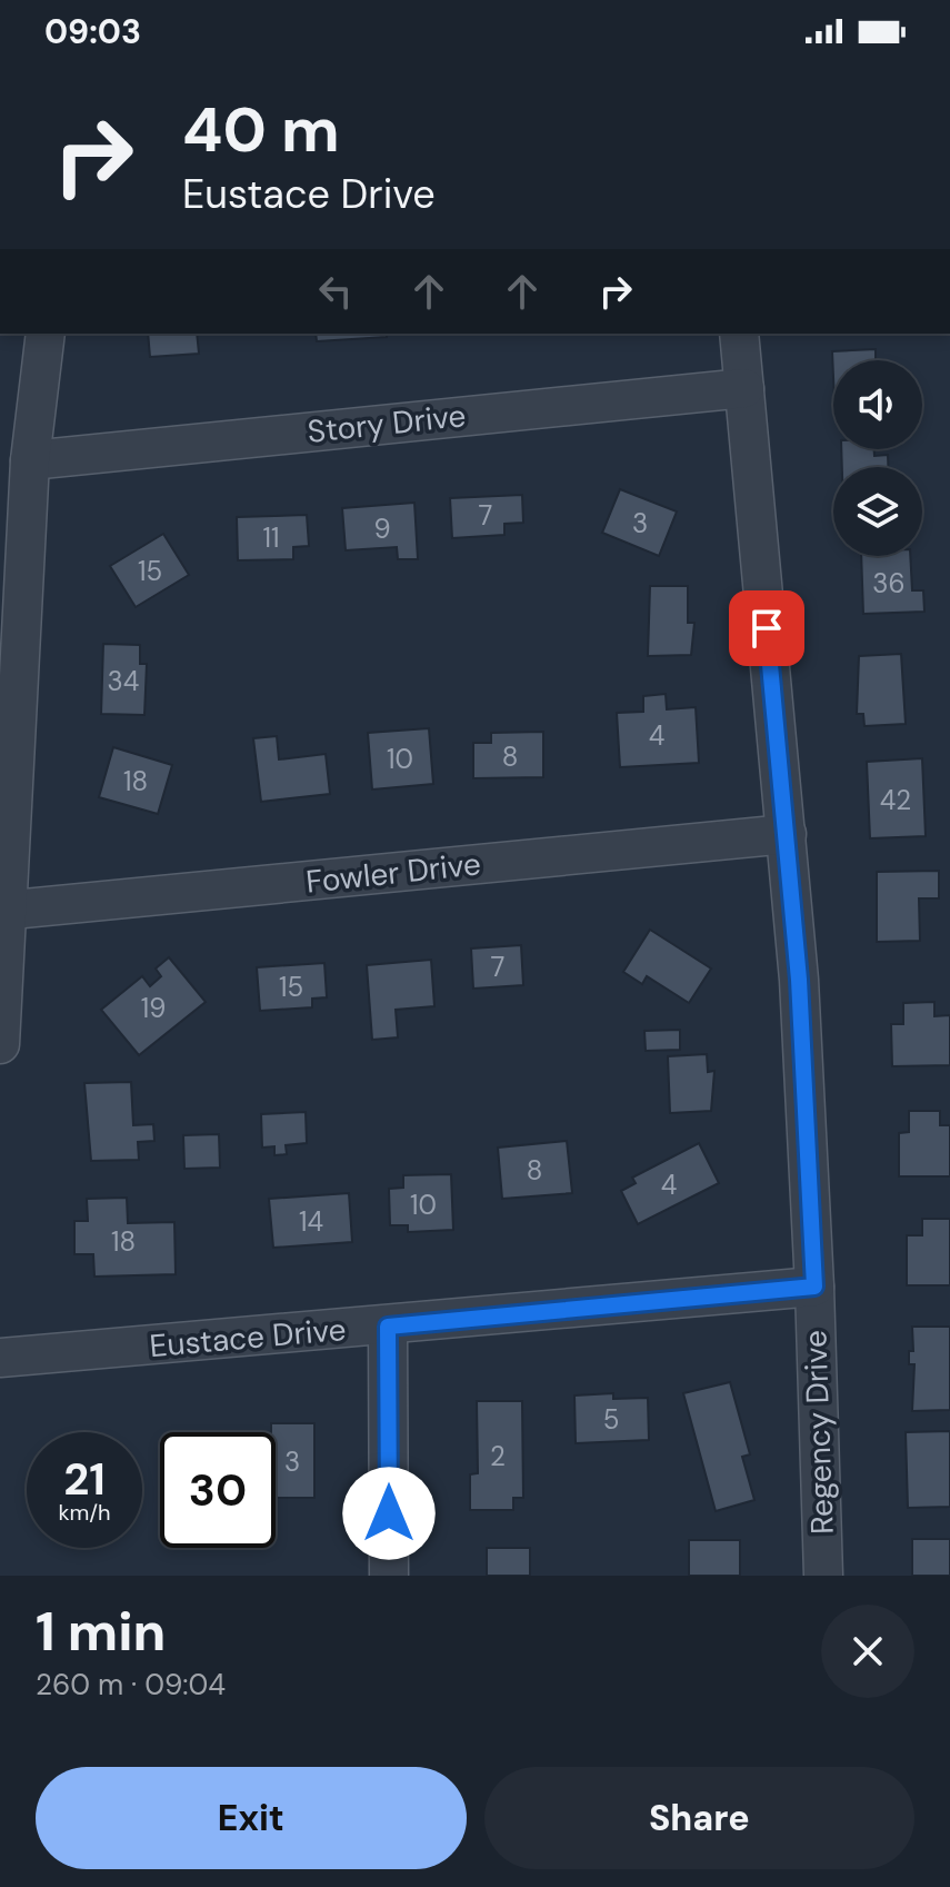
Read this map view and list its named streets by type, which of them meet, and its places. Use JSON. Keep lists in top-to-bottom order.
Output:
{
  "streets": {
    "street": [
      "Story Drive",
      "Fowler Drive",
      "Eustace Drive",
      "Regency Drive"
    ]
  },
  "crossings": [
    ["Story Drive", "Regency Drive"],
    ["Fowler Drive", "Regency Drive"],
    ["Eustace Drive", "Regency Drive"]
  ],
  "house_numbers": [
    "7",
    "3",
    "9",
    "11",
    "15",
    "36",
    "34",
    "4",
    "8",
    "10",
    "18",
    "42",
    "7",
    "15",
    "19",
    "8",
    "4",
    "10",
    "14",
    "18",
    "5",
    "2",
    "3"
  ],
  "page": {
    "status": "09:03",
    "turn": ["40 m", "Eustace Drive"],
    "speed": "21 km/h",
    "limit": "30",
    "heading": ["1 min", "260 m · 09:04"],
    "buttons": ["Exit", "Share"]
  }
}
